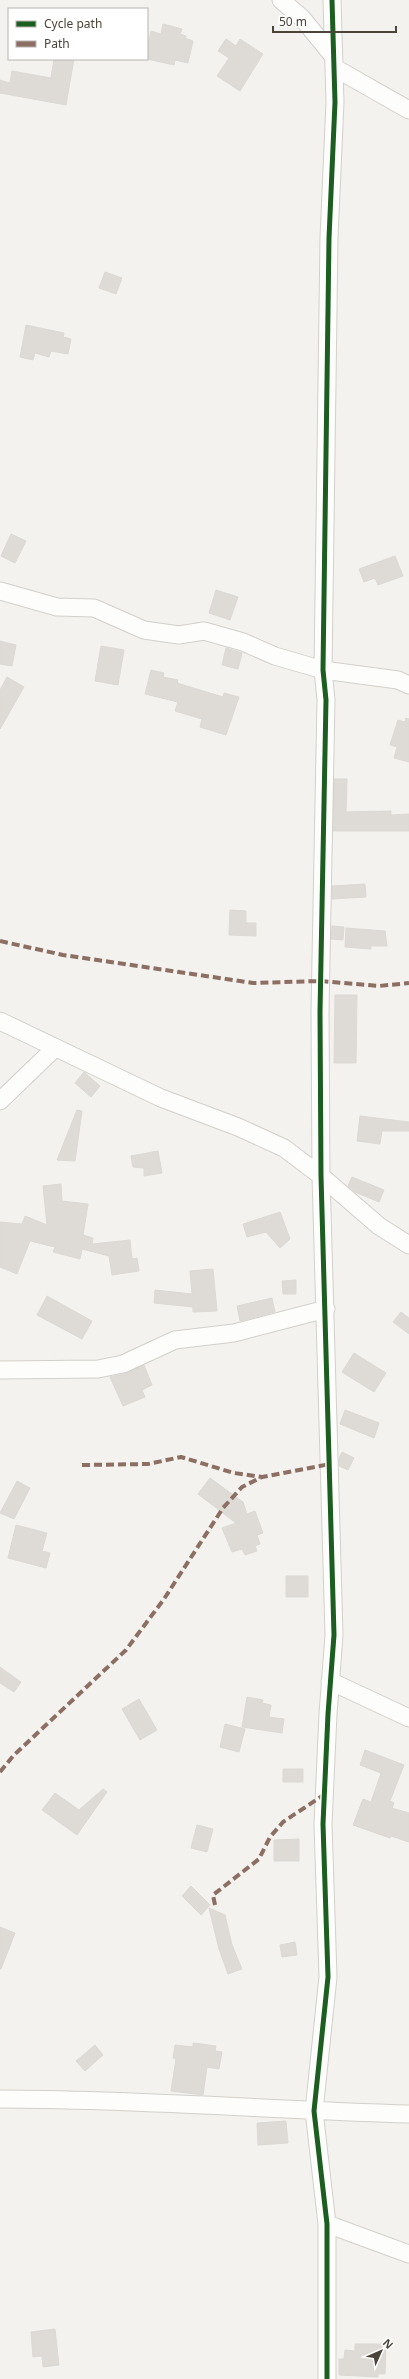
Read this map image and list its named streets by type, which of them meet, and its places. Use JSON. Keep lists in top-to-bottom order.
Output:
{
  "legend": ["Cycle path", "Path"],
  "scale_bar": "50 m",
  "north": "top right"
}
